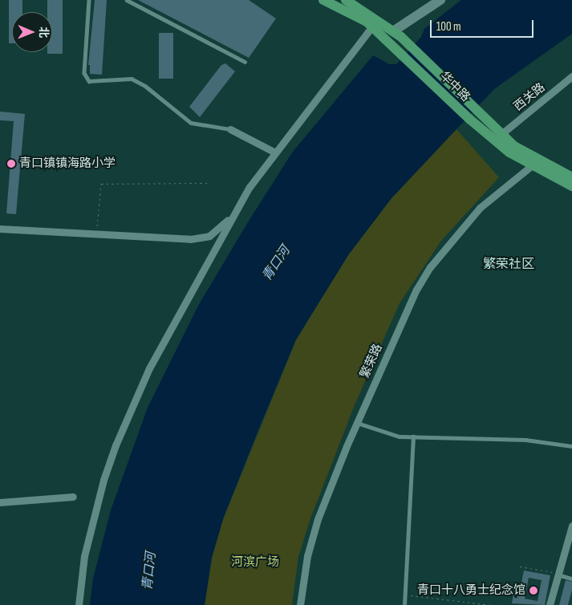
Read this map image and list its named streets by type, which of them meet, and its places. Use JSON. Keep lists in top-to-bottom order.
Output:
{
  "streets": {
    "main road": ["华中路"],
    "street": ["西关路", "繁荣路"]
  },
  "crossings": [
    ["华中路", "西关路"],
    ["华中路", "繁荣路"]
  ],
  "districts": ["繁荣社区"],
  "water": ["青口河"],
  "parks": ["河滨广场"],
  "places": ["青口镇镇海路小学", "青口十八勇士纪念馆"],
  "scale_bar": "100 m",
  "north": "right"
}
